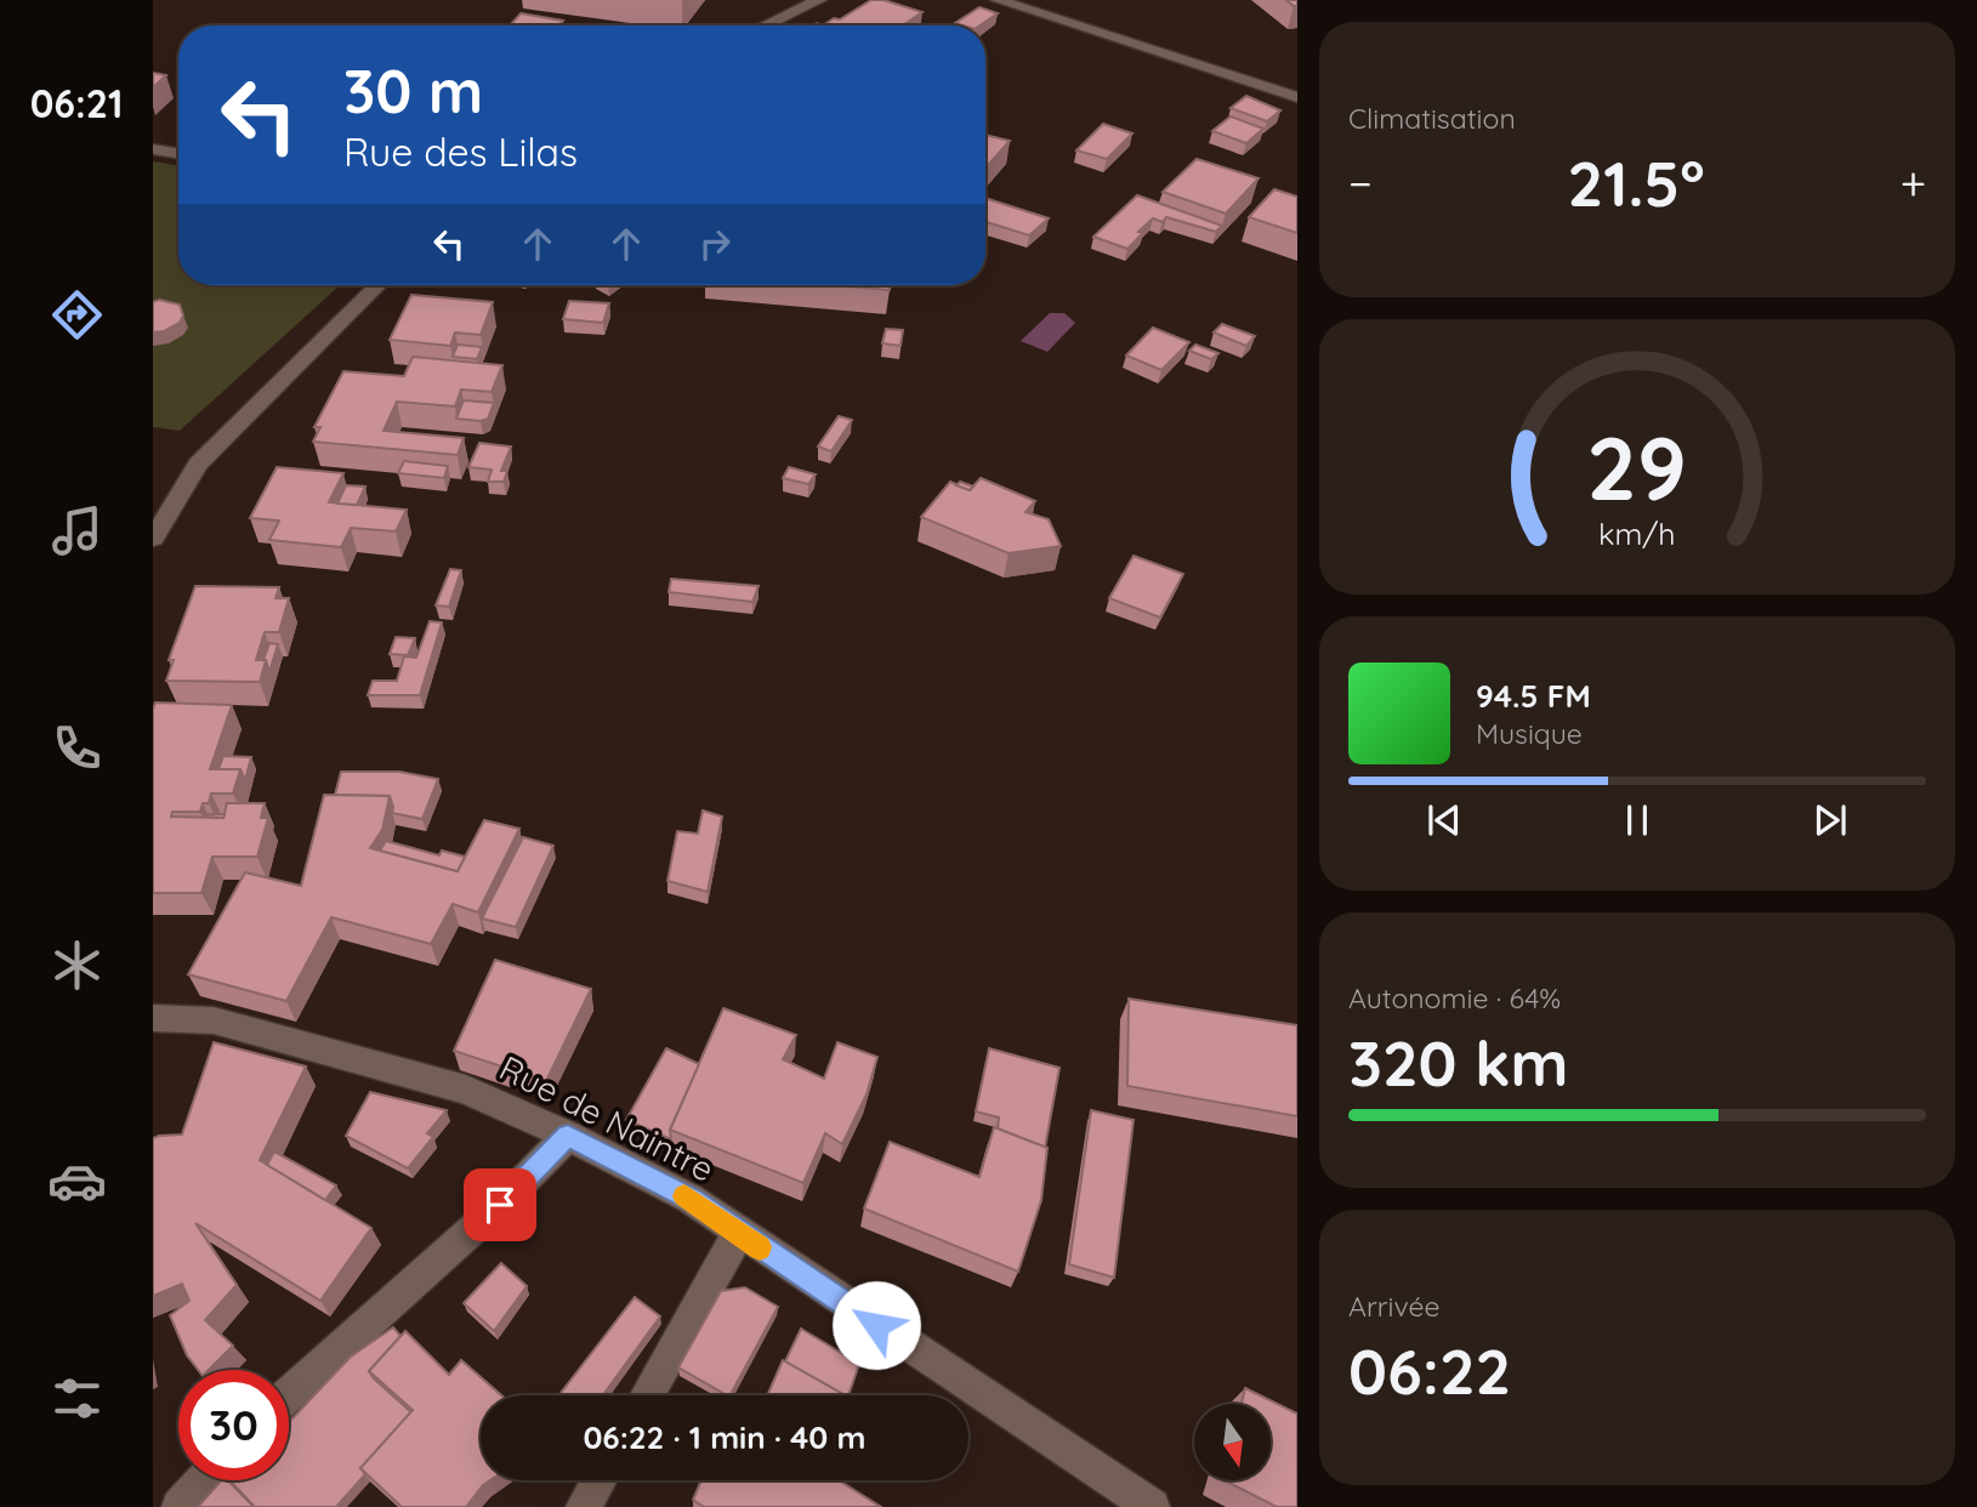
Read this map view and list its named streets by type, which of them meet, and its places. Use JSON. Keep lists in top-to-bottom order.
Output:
{
  "streets": {
    "street": ["Rue de Naintre"]
  },
  "north": "bottom",
  "page": {
    "tabs": "06:21",
    "tile": [
      "Climatisation",
      ["Autonomie · 64%", "320 km"],
      ["Arrivée", "06:22"]
    ],
    "turn": ["30 m", "Rue des Lilas"],
    "heat": ["−", "21.5°", "+"],
    "song": ["94.5 FM", "Musique"],
    "limit": "30",
    "trip": "06:22 · 1 min · 40 m",
    "gauge": ["29", "km/h"]
  }
}
